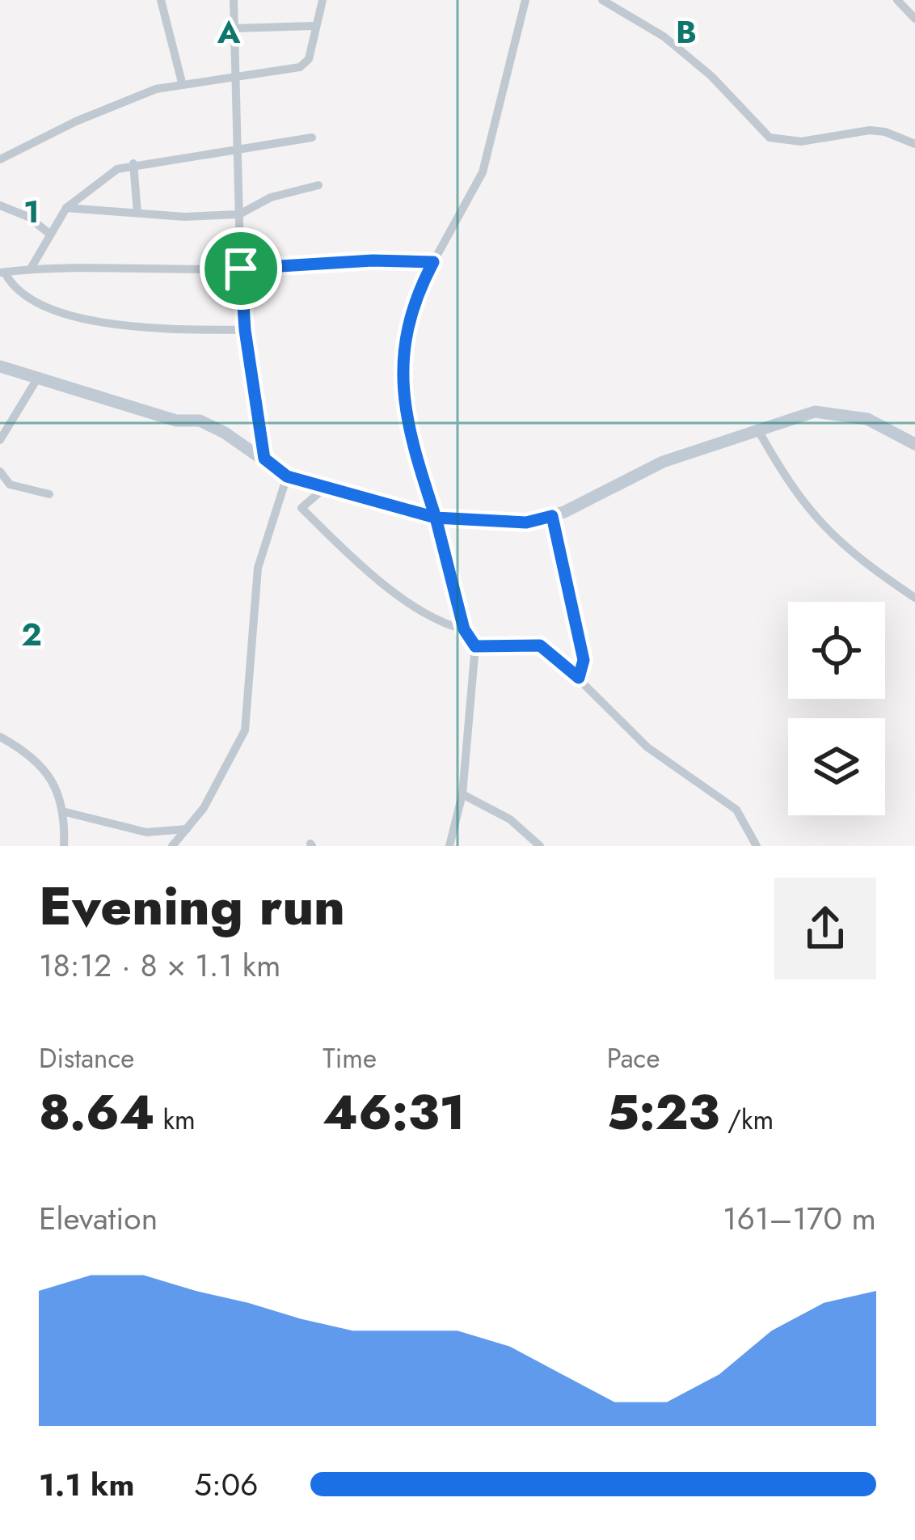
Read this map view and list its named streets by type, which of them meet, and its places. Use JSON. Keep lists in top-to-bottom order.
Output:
{
  "page": {
    "heading": ["Evening run", "18:12 · 8 × 1.1 km"],
    "stats": [
      ["Distance", "8.64 km"],
      ["Time", "46:31"],
      ["Pace", "5:23 /km"]
    ],
    "chart": ["Elevation", "161–170 m"],
    "list": [
      {
        "name": "1.1 km",
        "note": "5:06"
      }
    ]
  },
  "grid": {
    "columns": ["A", "B"],
    "rows": ["1", "2"]
  }
}
